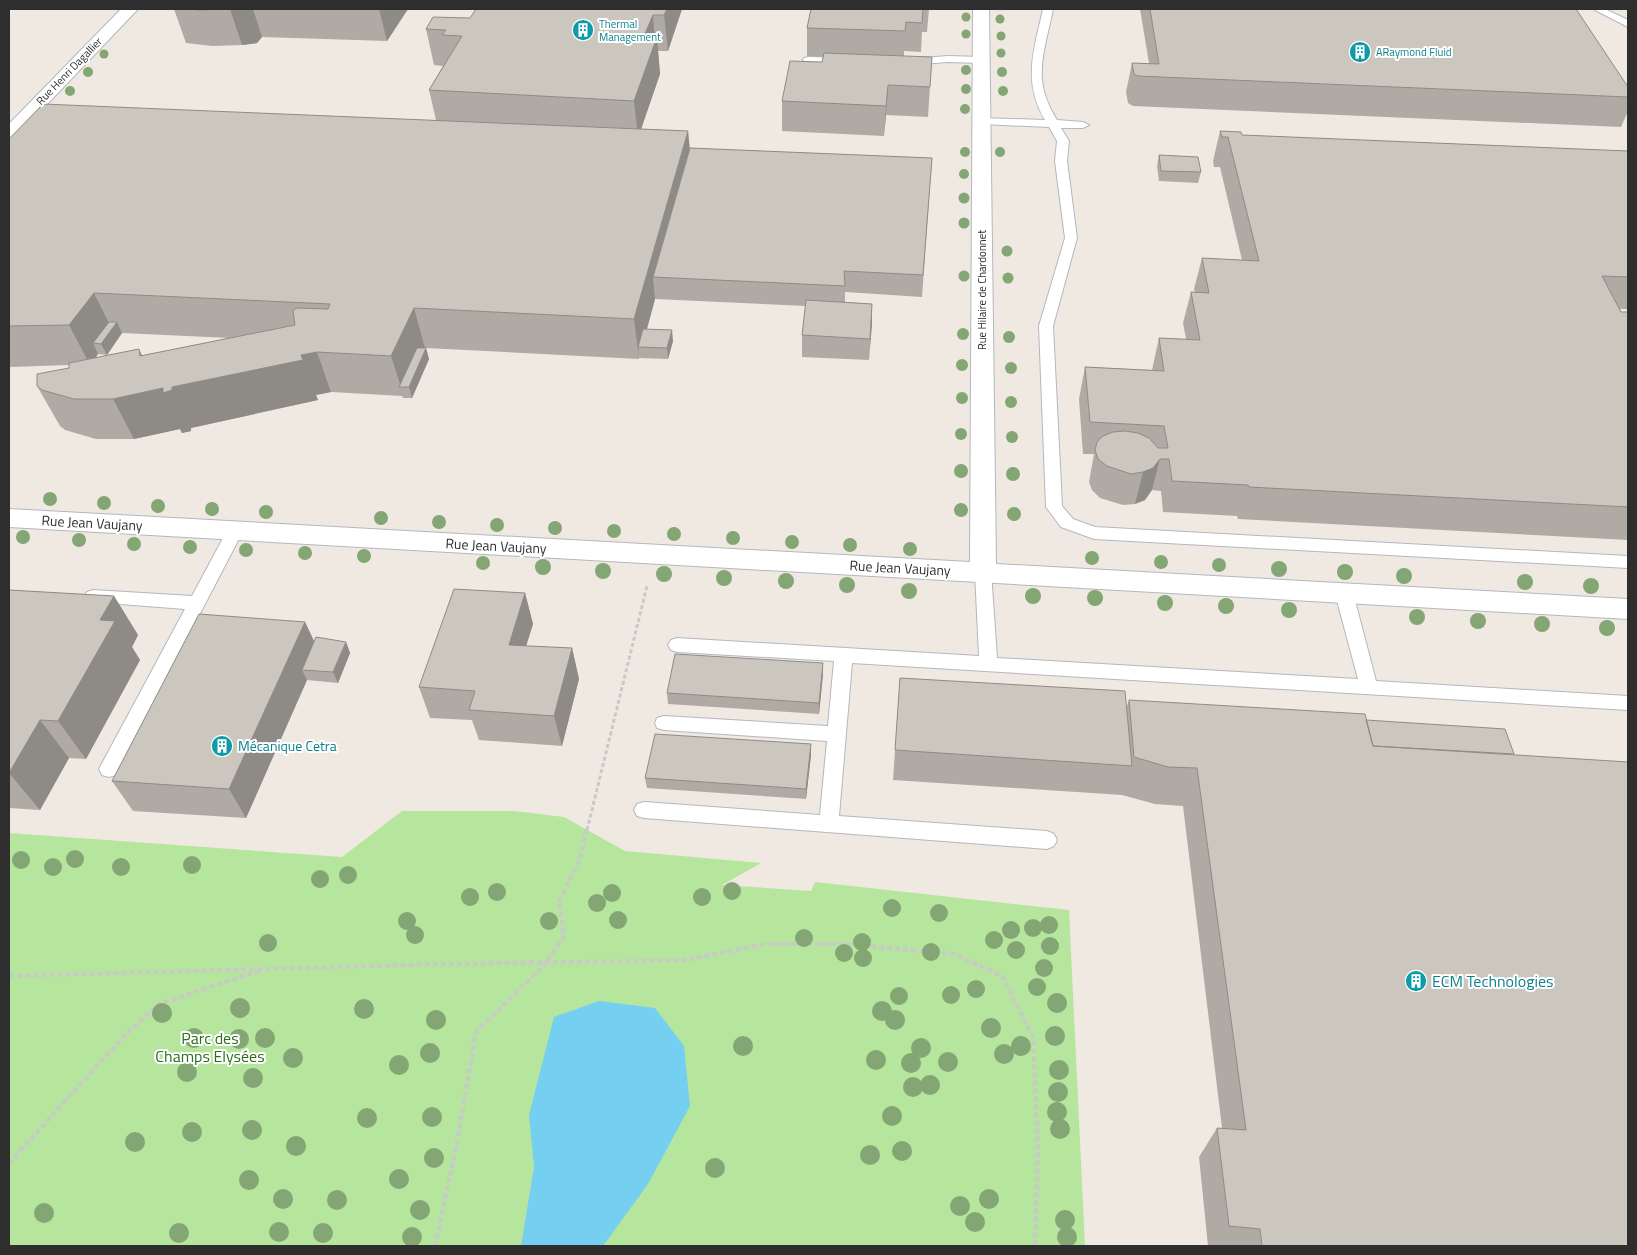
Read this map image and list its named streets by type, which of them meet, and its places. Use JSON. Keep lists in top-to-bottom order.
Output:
{
  "streets": {
    "street": ["Rue Henri Dagallier", "Rue Hilaire de Chardonnet", "Rue Jean Vaujany"]
  },
  "crossings": [
    ["Rue Hilaire de Chardonnet", "Rue Jean Vaujany"]
  ],
  "parks": ["Parc des Champs Elysées"],
  "places": {
    "building": [
      "Thermal Management",
      "ARaymond Fluid",
      "Mécanique Cetra",
      "ECM Technologies"
    ]
  }
}
